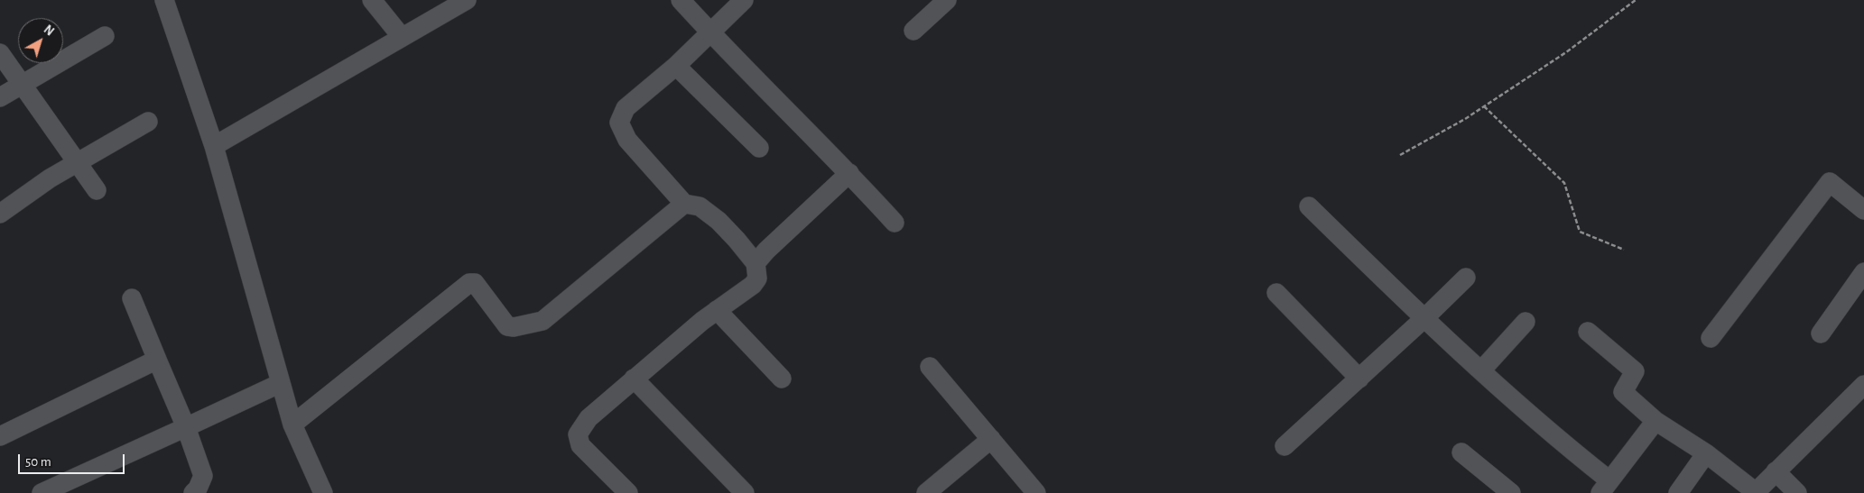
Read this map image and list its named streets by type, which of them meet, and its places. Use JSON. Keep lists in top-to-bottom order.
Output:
{
  "scale_bar": "50 m",
  "north": "top right"
}
